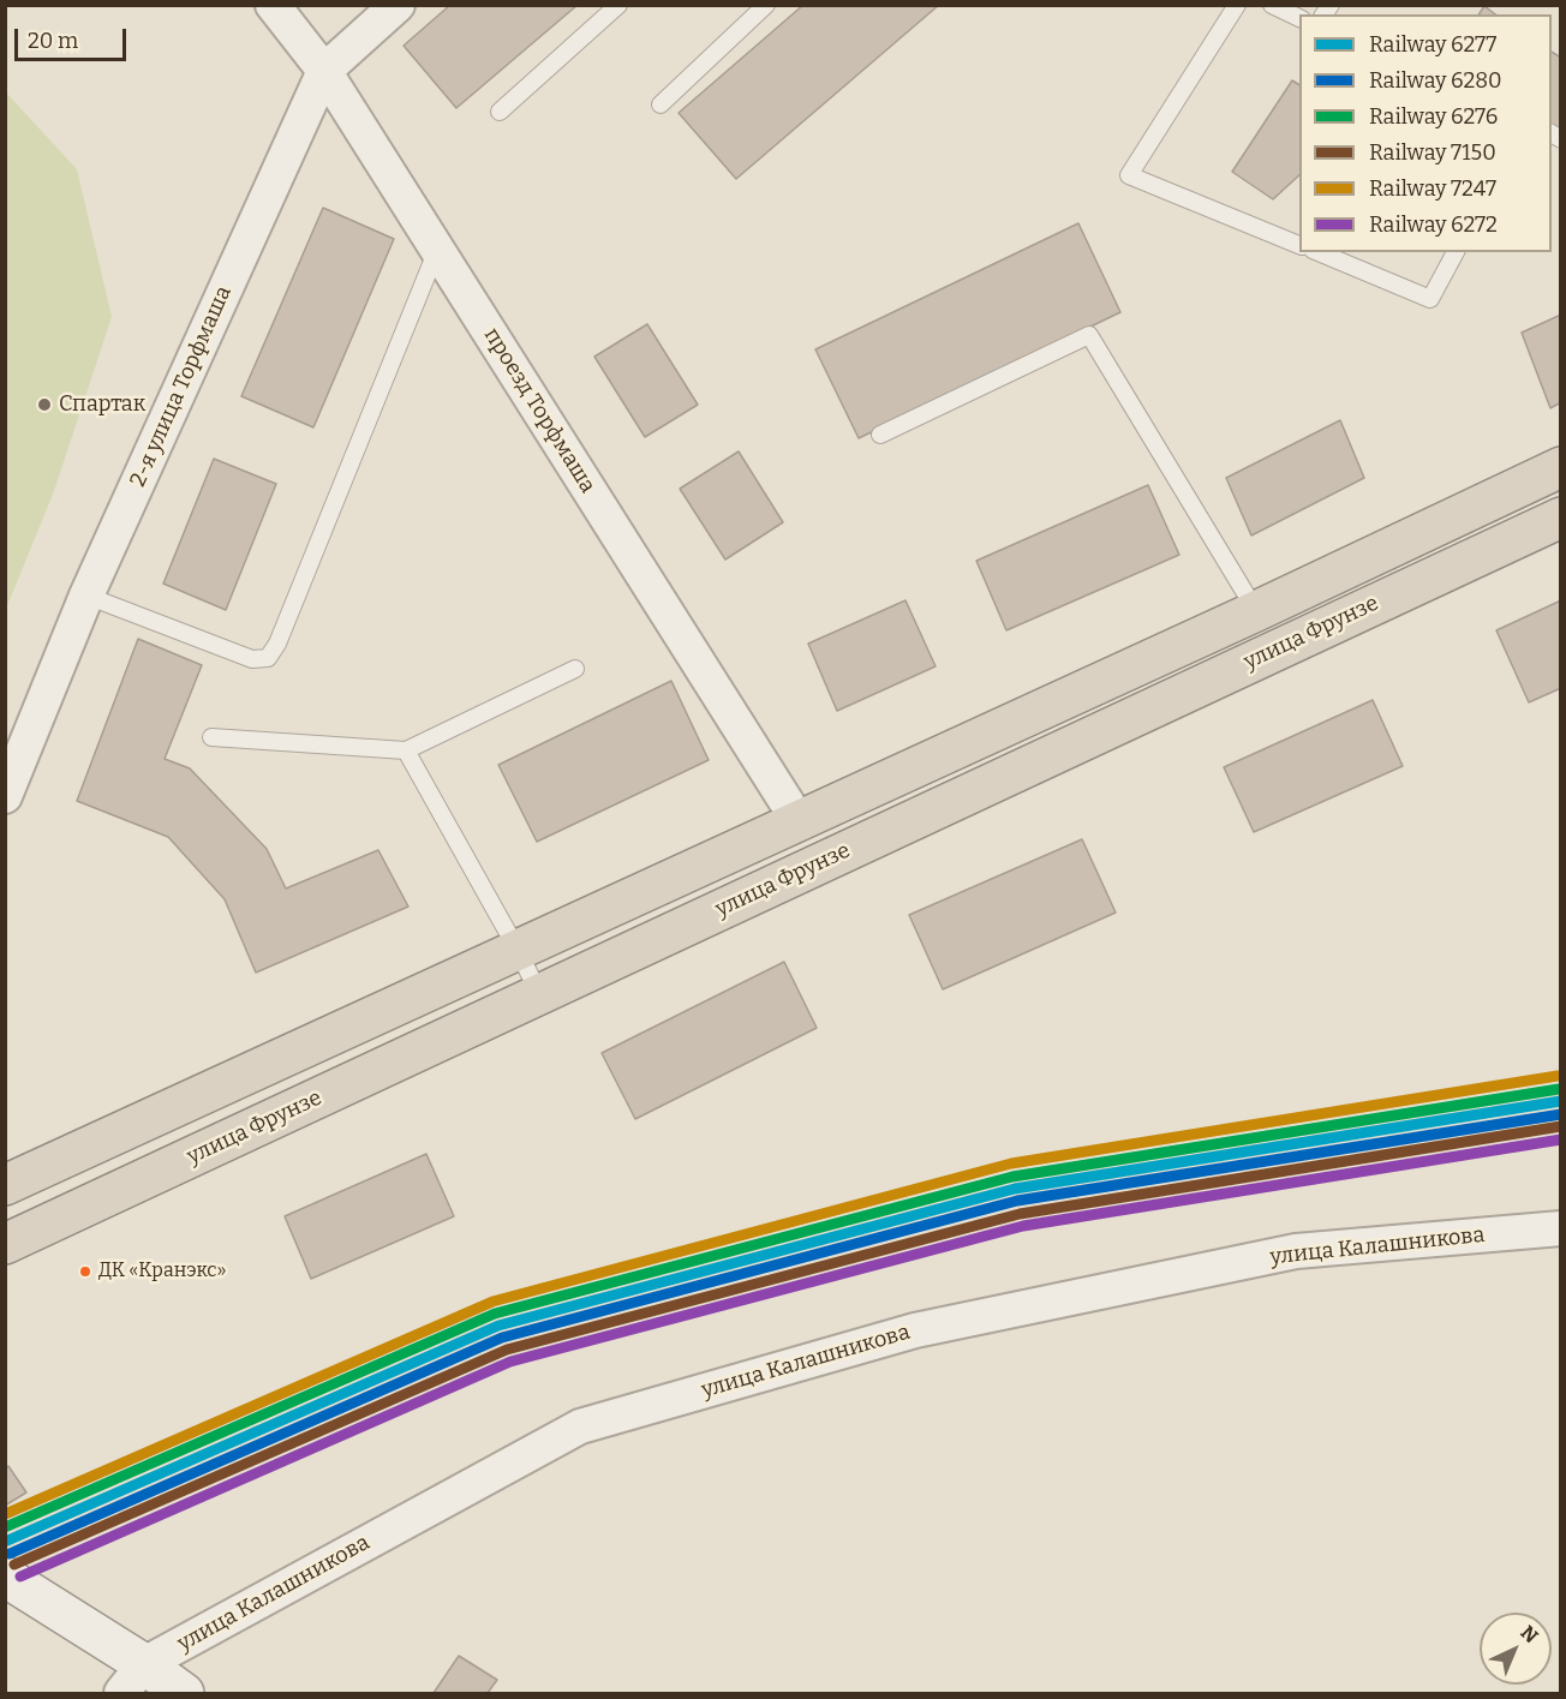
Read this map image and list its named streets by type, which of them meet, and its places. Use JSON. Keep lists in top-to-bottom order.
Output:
{
  "streets": {
    "highway": ["улица Фрунзе"],
    "street": ["2-я улица Торфмаша", "проезд Торфмаша", "улица Калашникова"]
  },
  "crossings": [
    ["2-я улица Торфмаша", "проезд Торфмаша"],
    ["проезд Торфмаша", "улица Фрунзе"]
  ],
  "places": ["Спартак", "ДК «Кранэкс»"],
  "lines": [
    "rail line 7247",
    "rail line 6276",
    "rail line 6277",
    "rail line 6280",
    "rail line 7150",
    "rail line 6272"
  ],
  "legend": [
    "Railway 6277",
    "Railway 6280",
    "Railway 6276",
    "Railway 7150",
    "Railway 7247",
    "Railway 6272"
  ],
  "scale_bar": "20 m",
  "north": "top right"
}
